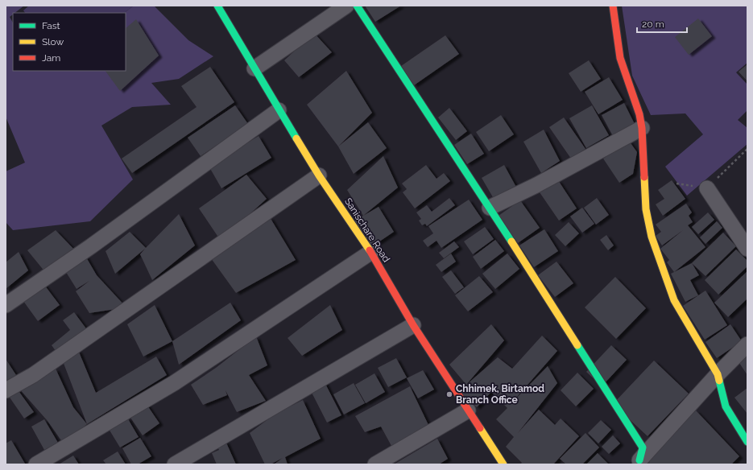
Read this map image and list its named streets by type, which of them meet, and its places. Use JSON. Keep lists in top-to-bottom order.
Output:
{
  "streets": {
    "street": ["Sanischare Road"]
  },
  "places": ["Chhimek, Birtamod Branch Office"],
  "legend": ["Fast", "Slow", "Jam"],
  "scale_bar": "20 m"
}
